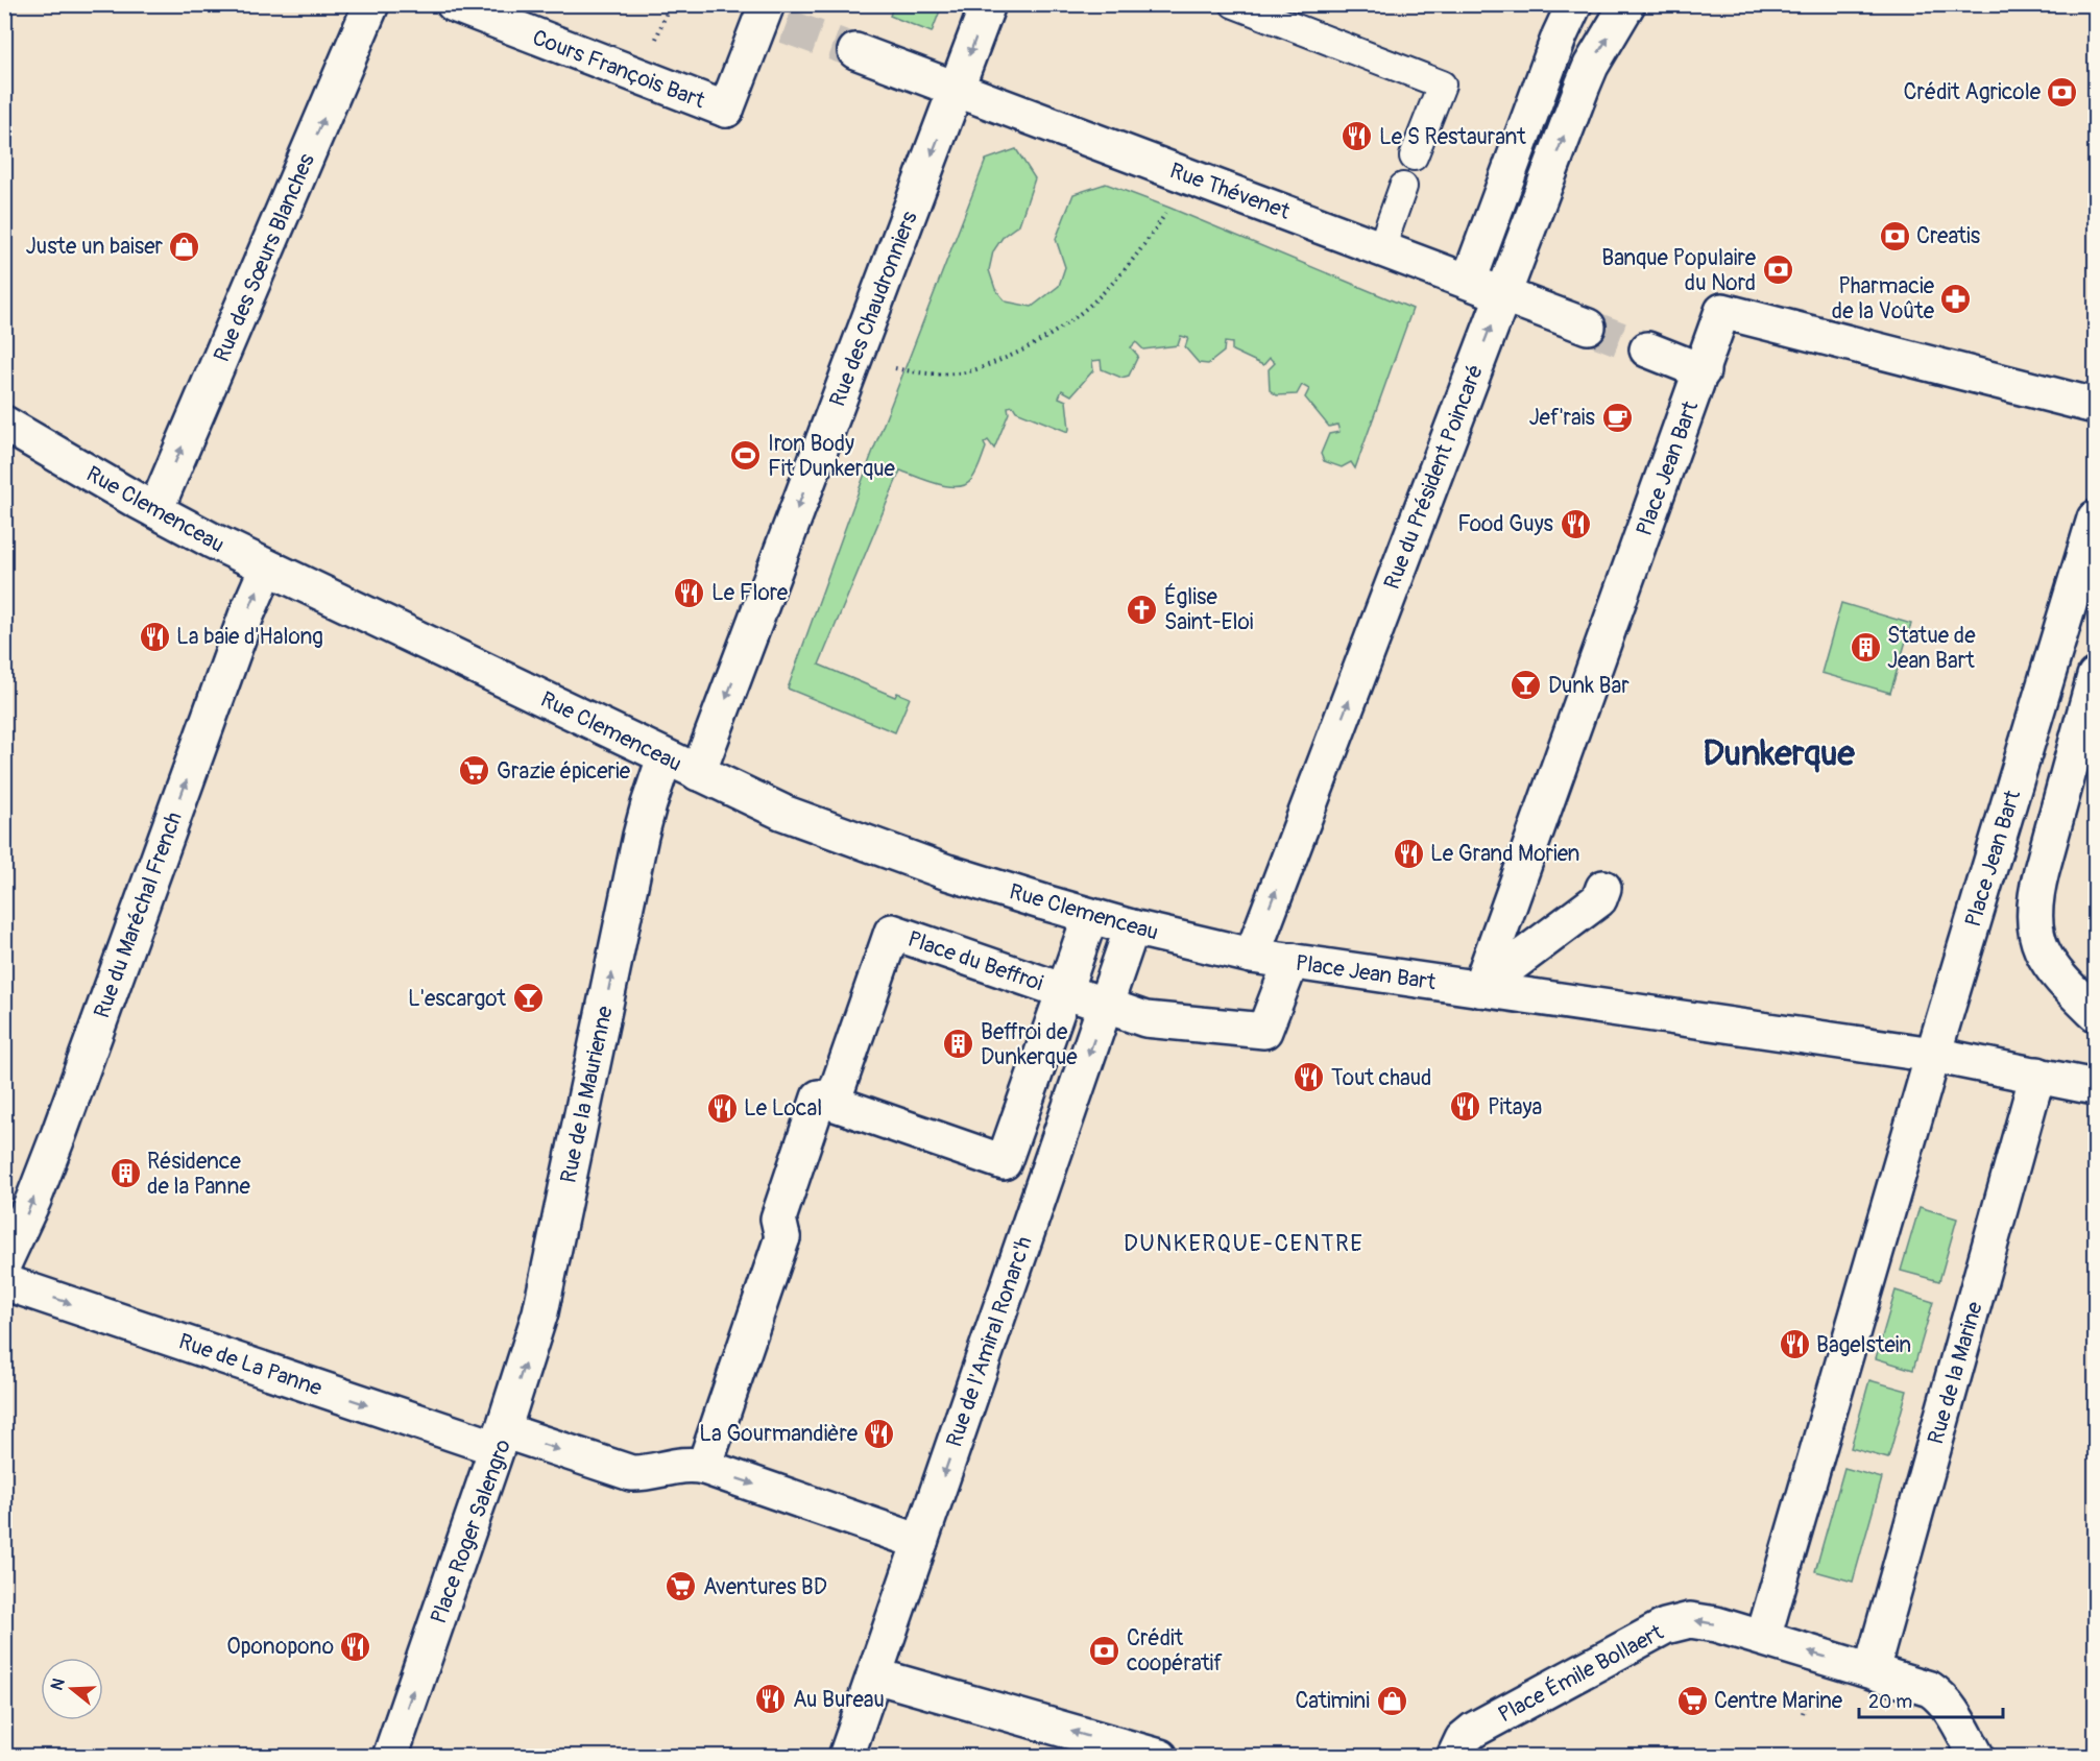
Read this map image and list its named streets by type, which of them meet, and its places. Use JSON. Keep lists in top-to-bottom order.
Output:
{
  "streets": {
    "street": [
      "Cours François Bart",
      "Rue Thévenet",
      "Rue des Sœurs Blanches",
      "Rue des Chaudronniers",
      "Place Jean Bart",
      "Rue du Président Poincaré",
      "Rue Clemenceau",
      "Rue du Maréchal French",
      "Place du Beffroi",
      "Rue de la Maurienne",
      "Rue de l'Amiral Ronarc'h",
      "Rue de La Panne",
      "Rue de la Marine",
      "Place Roger Salengro",
      "Place Émile Bollaert"
    ]
  },
  "crossings": [
    ["Rue Thévenet", "Rue des Chaudronniers"],
    ["Rue Thévenet", "Rue du Président Poincaré"],
    ["Rue des Sœurs Blanches", "Rue Clemenceau"],
    ["Rue des Chaudronniers", "Rue Clemenceau"],
    ["Place Jean Bart", "Rue du Président Poincaré"],
    ["Place Jean Bart", "Rue Clemenceau"],
    ["Place Jean Bart", "Rue de la Marine"],
    ["Rue du Président Poincaré", "Rue Clemenceau"],
    ["Rue Clemenceau", "Rue du Maréchal French"],
    ["Rue Clemenceau", "Rue de la Maurienne"],
    ["Rue Clemenceau", "Rue de l'Amiral Ronarc'h"],
    ["Rue de la Maurienne", "Rue de La Panne"],
    ["Rue de la Maurienne", "Place Roger Salengro"],
    ["Rue de l'Amiral Ronarc'h", "Place Roger Salengro"],
    ["Rue de La Panne", "Place Roger Salengro"],
    ["Rue de la Marine", "Place Émile Bollaert"]
  ],
  "one_way": [
    "Rue des Sœurs Blanches",
    "Rue des Chaudronniers",
    "Rue du Président Poincaré",
    "Rue du Maréchal French",
    "Rue de La Panne",
    "Place Émile Bollaert"
  ],
  "districts": ["Dunkerque", "DUNKERQUE-CENTRE"],
  "places": {
    "bank": [
      "Crédit Agricole",
      "Creatis",
      "Banque Populaire du Nord",
      "Crédit coopératif"
    ],
    "restaurant": [
      "Le S Restaurant",
      "Food Guys",
      "Le Flore",
      "La baie d'Halong",
      "Le Grand Morien",
      "Tout chaud",
      "Pitaya",
      "Le Local",
      "Bagelstein",
      "La Gourmandière",
      "Oponopono",
      "Au Bureau"
    ],
    "shop": ["Juste un baiser", "Catimini"],
    "pharmacy": ["Pharmacie de la Voûte"],
    "cafe": ["Jef'rais"],
    "sports": ["Iron Body Fit Dunkerque"],
    "church": ["Église Saint-Eloi"],
    "building": ["Statue de Jean Bart", "Beffroi de Dunkerque", "Résidence de la Panne"],
    "bar": ["Dunk Bar", "L'escargot"],
    "supermarket": ["Grazie épicerie", "Aventures BD", "Centre Marine"]
  },
  "scale_bar": "20 m",
  "north": "left"
}
